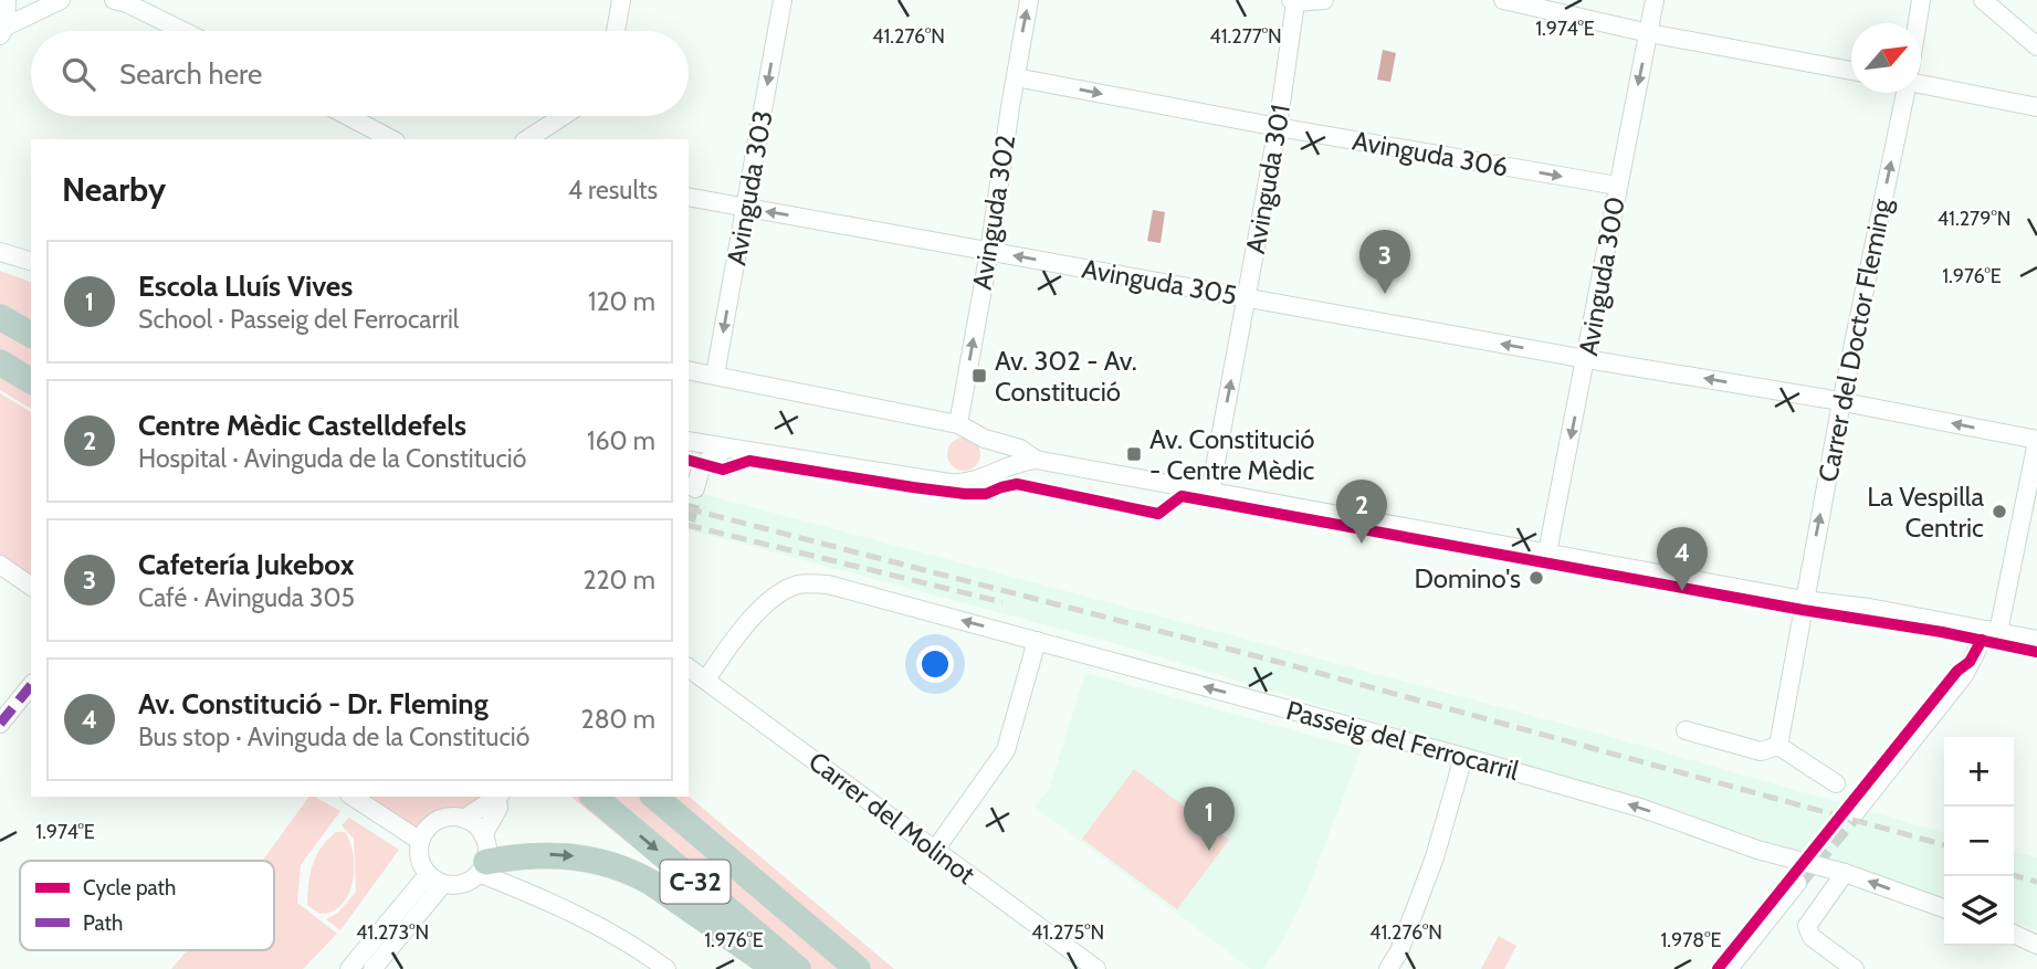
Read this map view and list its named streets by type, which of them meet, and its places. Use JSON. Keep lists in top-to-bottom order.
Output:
{
  "streets": {
    "highway": ["C-32"],
    "street": [
      "Avinguda 306",
      "Avinguda 301",
      "Avinguda 303",
      "Avinguda 302",
      "Avinguda 300",
      "Avinguda 305",
      "Carrer del Doctor Fleming",
      "Passeig del Ferrocarril",
      "Carrer del Molinot"
    ]
  },
  "crossings": [
    ["Avinguda 306", "Avinguda 301"],
    ["Avinguda 306", "Avinguda 302"],
    ["Avinguda 306", "Avinguda 300"],
    ["Avinguda 301", "Avinguda 305"],
    ["Avinguda 303", "Avinguda 305"],
    ["Avinguda 302", "Avinguda 305"],
    ["Avinguda 300", "Avinguda 305"],
    ["Avinguda 305", "Carrer del Doctor Fleming"],
    ["Passeig del Ferrocarril", "Carrer del Molinot"]
  ],
  "one_way": [
    "Avinguda 306",
    "Avinguda 301",
    "Avinguda 303",
    "Avinguda 302",
    "Avinguda 300",
    "Avinguda 305",
    "Carrer del Doctor Fleming"
  ],
  "places": {
    "transit": ["Av. 302 - Av. Constitució", "Av. Constitució - Centre Mèdic"],
    "other": ["La Vespilla Centric", "Domino's"]
  },
  "legend": ["Cycle path", "Path"],
  "north": "top right",
  "page": {
    "search": "Search here",
    "heading": ["Nearby", "4 results"],
    "pins": [
      "3",
      "2",
      "4",
      "1"
    ],
    "list": [
      {
        "mark": "1",
        "name": "Escola Lluís Vives",
        "note": "School · Passeig del Ferrocarril",
        "value": "120 m"
      },
      {
        "mark": "2",
        "name": "Centre Mèdic Castelldefels",
        "note": "Hospital · Avinguda de la Constitució",
        "value": "160 m"
      },
      {
        "mark": "3",
        "name": "Cafetería Jukebox",
        "note": "Café · Avinguda 305",
        "value": "220 m"
      },
      {
        "mark": "4",
        "name": "Av. Constitució - Dr. Fleming",
        "note": "Bus stop · Avinguda de la Constitució",
        "value": "280 m"
      }
    ],
    "map_buttons": ["+", "−"]
  },
  "coordinates": [
    "1.974°E",
    "41.276°N",
    "41.277°N",
    "41.279°N",
    "1.976°E",
    "41.273°N",
    "41.275°N",
    "1.978°E"
  ]
}
